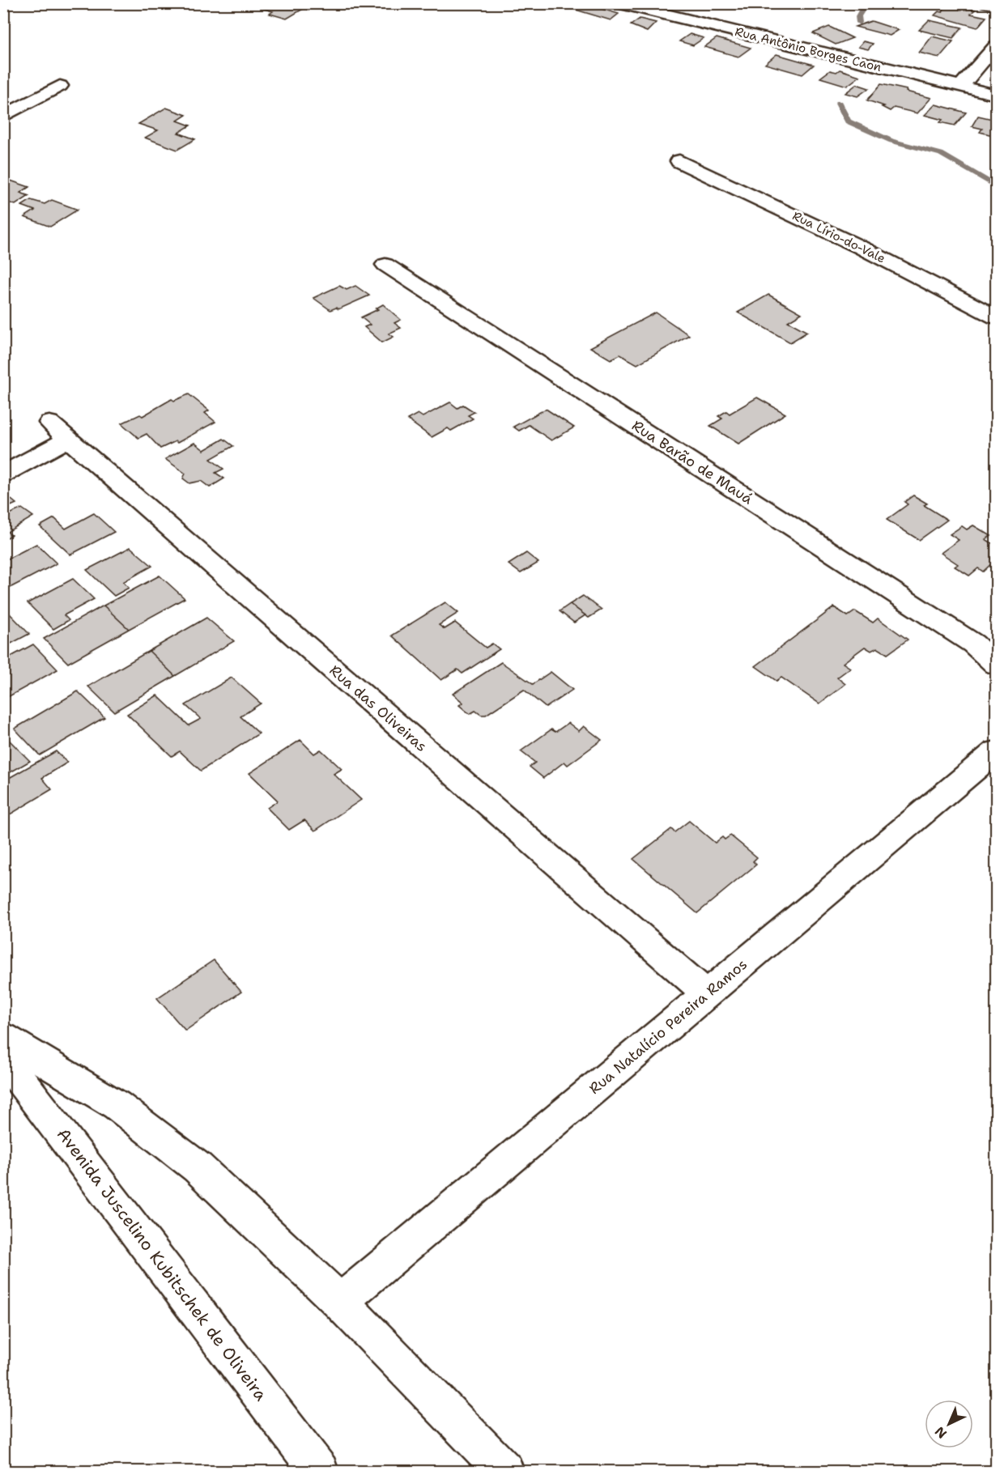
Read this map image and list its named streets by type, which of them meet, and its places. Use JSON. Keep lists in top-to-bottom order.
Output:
{
  "streets": {
    "street": [
      "Rua Antônio Borges Caon",
      "Rua Lírio-do-Vale",
      "Rua Barão de Mauá",
      "Rua das Oliveiras",
      "Rua Natalício Pereira Ramos",
      "Avenida Juscelino Kubitschek de Oliveira"
    ]
  },
  "crossings": [
    ["Rua das Oliveiras", "Rua Natalício Pereira Ramos"]
  ],
  "north": "bottom left"
}
